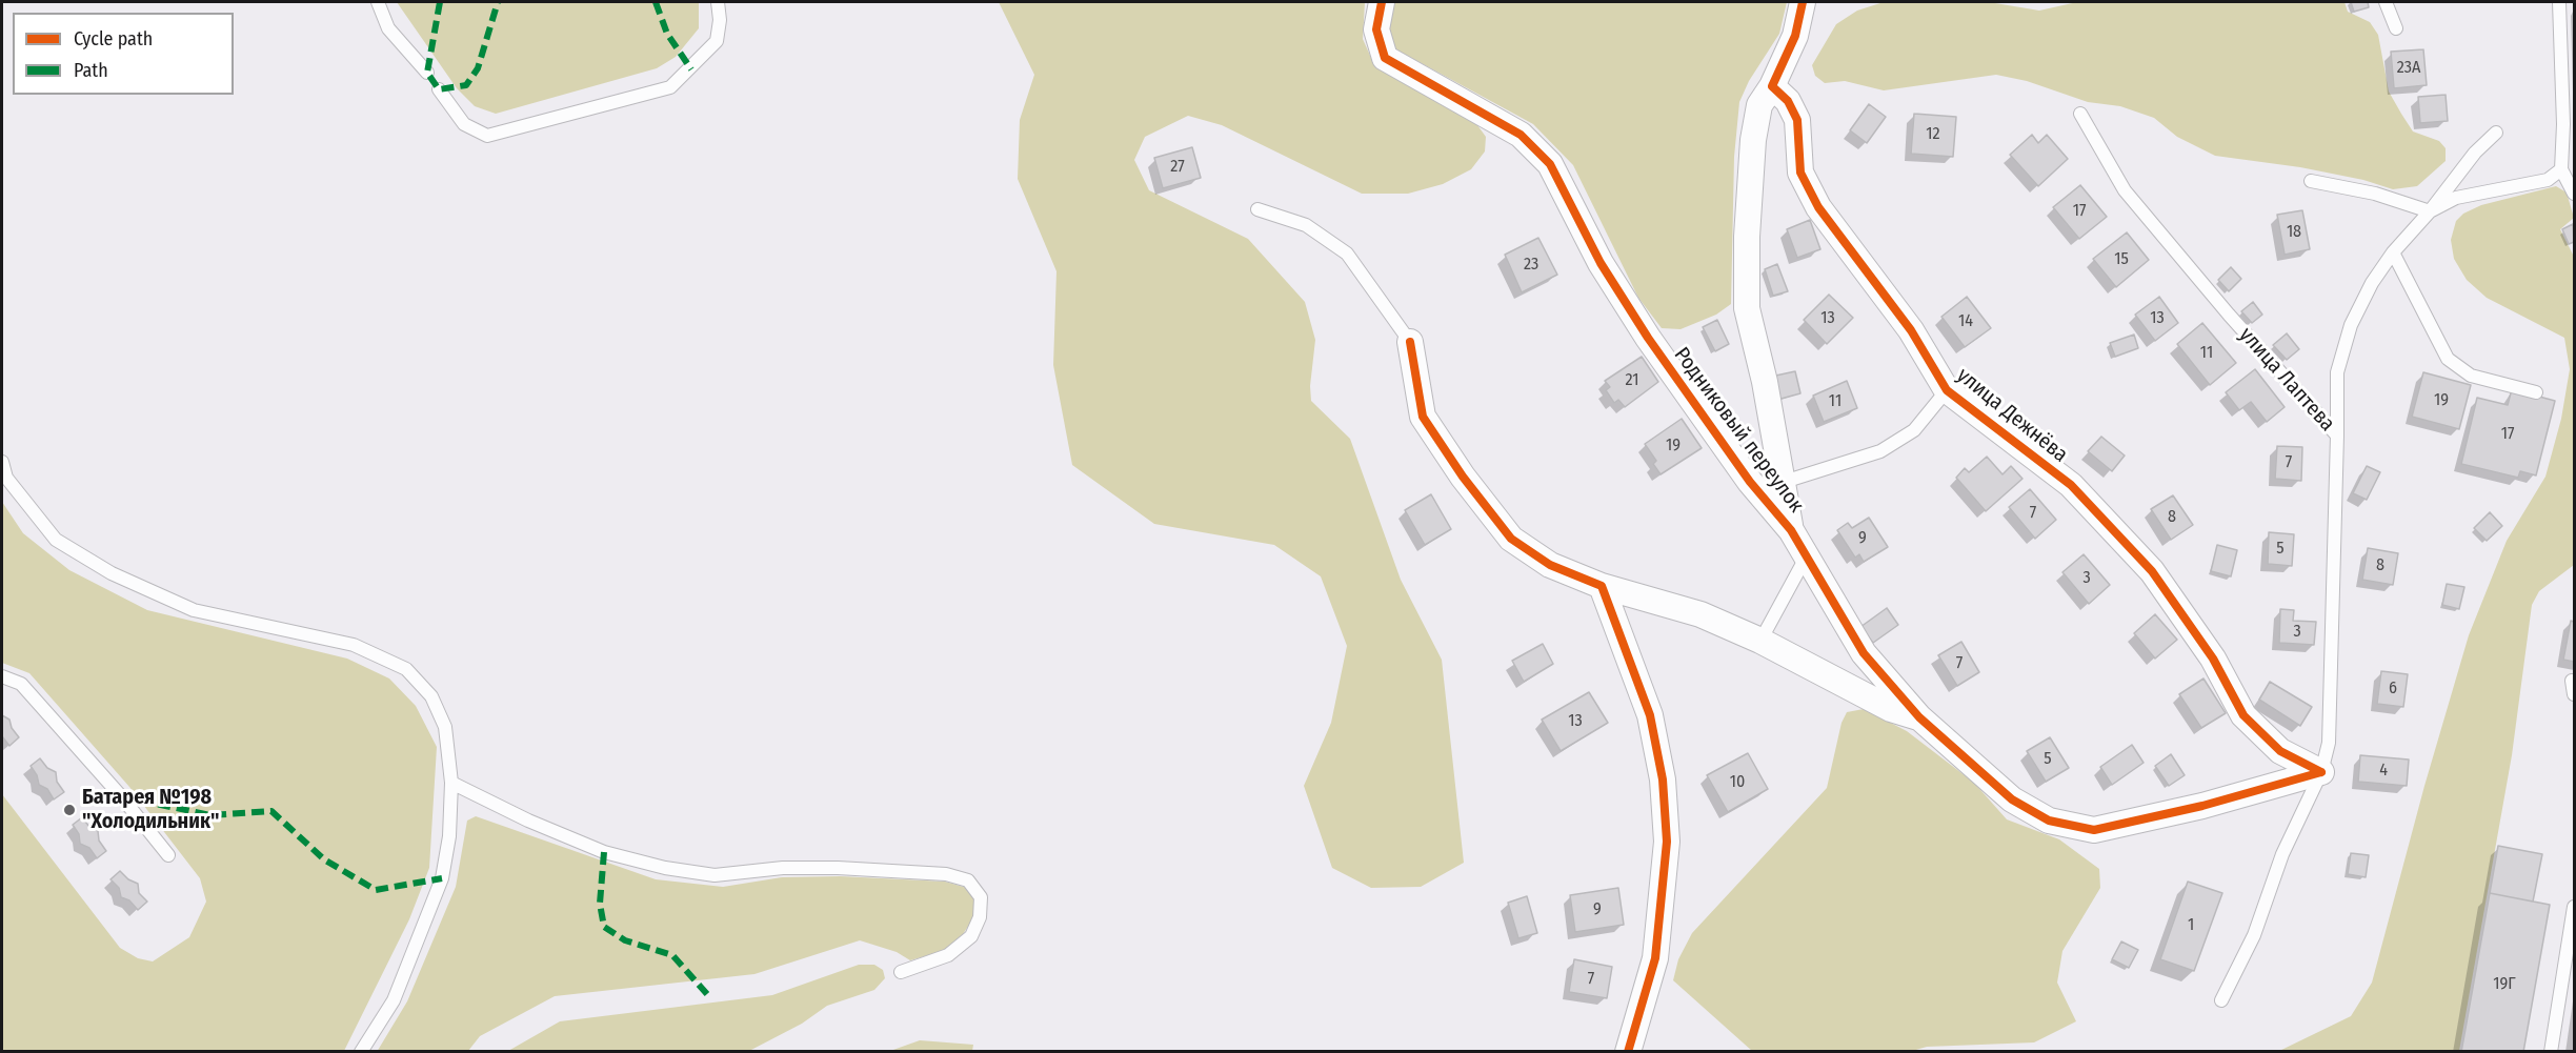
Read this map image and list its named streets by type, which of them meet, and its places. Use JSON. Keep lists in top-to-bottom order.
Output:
{
  "streets": {
    "street": ["улица Дежнёва", "Родниковый переулок"],
    "lane": ["улица Лаптева"]
  },
  "crossings": [
    ["улица Лаптева", "улица Дежнёва"],
    ["улица Лаптева", "Родниковый переулок"],
    ["улица Дежнёва", "Родниковый переулок"]
  ],
  "places": ["Батарея №198 \"Холодильник\""],
  "house_numbers": [
    "23А",
    "12",
    "27",
    "17",
    "18",
    "15",
    "23",
    "13",
    "13",
    "14",
    "11",
    "21",
    "19",
    "11",
    "17",
    "19",
    "7",
    "7",
    "8",
    "9",
    "5",
    "8",
    "3",
    "3",
    "7",
    "6",
    "13",
    "5",
    "4",
    "10",
    "9",
    "1",
    "7",
    "19Г"
  ],
  "legend": ["Cycle path", "Path"]
}
